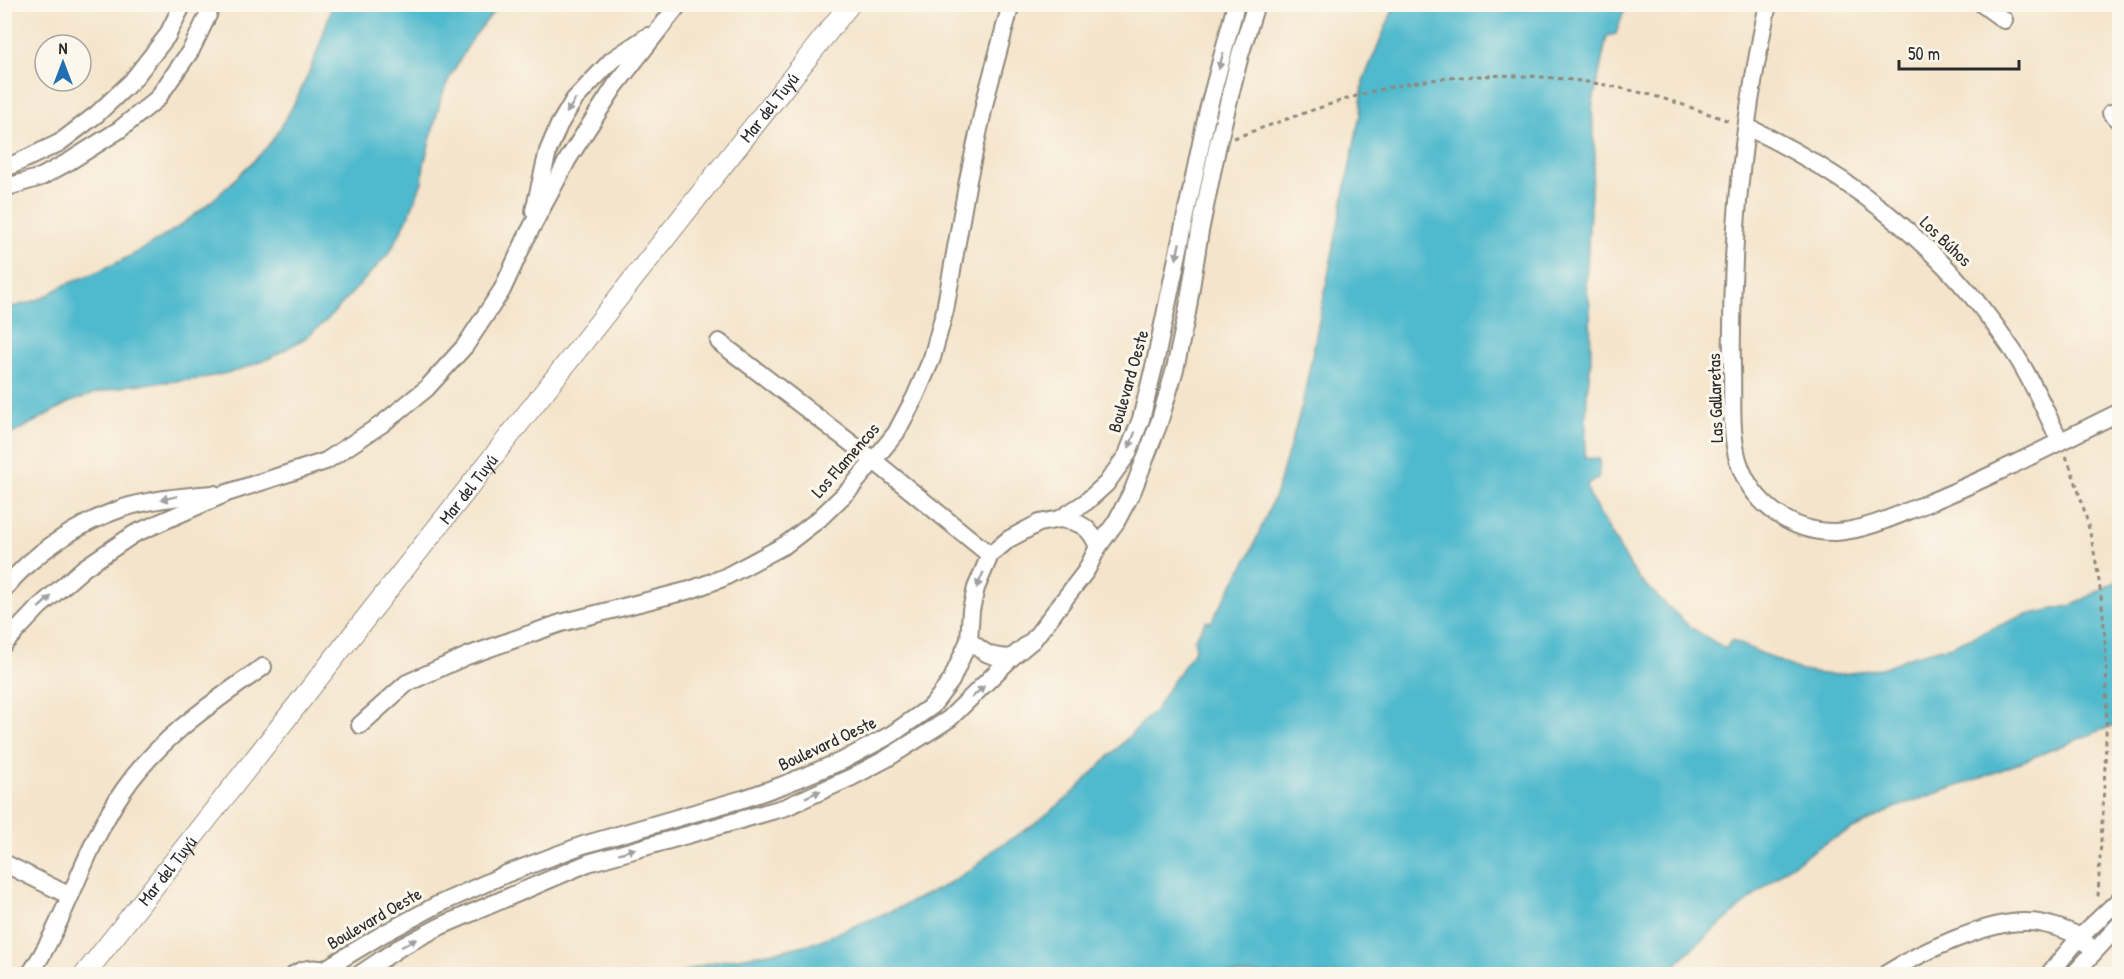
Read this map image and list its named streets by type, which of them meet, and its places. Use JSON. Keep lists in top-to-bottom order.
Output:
{
  "streets": {
    "street": [
      "Mar del Tuyú",
      "Los Búhos",
      "Boulevard Oeste",
      "Las Gallaretas",
      "Los Flamencos"
    ]
  },
  "crossings": [
    ["Los Búhos", "Las Gallaretas"]
  ],
  "scale_bar": "50 m",
  "north": "top"
}
